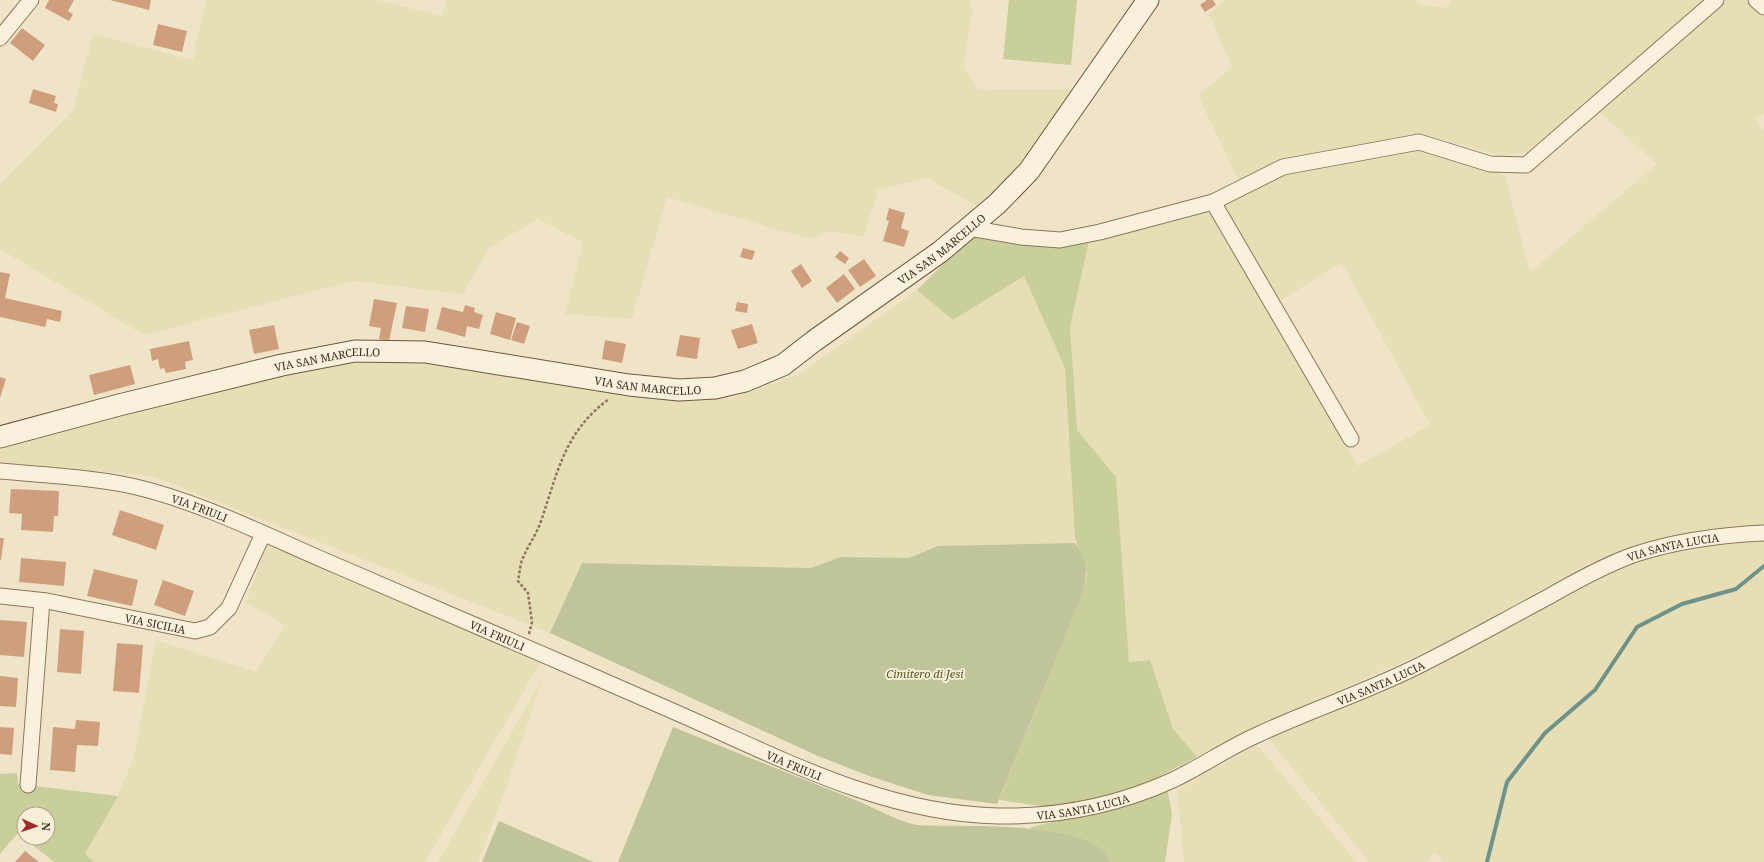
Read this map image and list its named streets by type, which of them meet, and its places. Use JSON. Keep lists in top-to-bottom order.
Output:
{
  "streets": {
    "main road": ["VIA SAN MARCELLO"],
    "street": ["VIA FRIULI", "VIA SANTA LUCIA", "VIA SICILIA"]
  },
  "crossings": [
    ["VIA FRIULI", "VIA SANTA LUCIA"],
    ["VIA FRIULI", "VIA SICILIA"]
  ],
  "parks": ["Cimitero di Jesi"],
  "north": "right"
}
